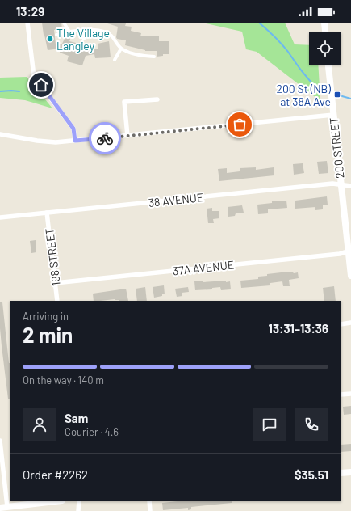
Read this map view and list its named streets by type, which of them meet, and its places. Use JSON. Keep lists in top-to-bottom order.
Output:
{
  "streets": {
    "main road": ["200 STREET"],
    "street": ["38 AVENUE", "198 STREET", "37A AVENUE"]
  },
  "crossings": [
    ["200 STREET", "38 AVENUE"],
    ["200 STREET", "37A AVENUE"],
    ["38 AVENUE", "198 STREET"],
    ["198 STREET", "37A AVENUE"]
  ],
  "places": {
    "other": ["The Village Langley"],
    "transit": ["200 St (NB) at 38A Ave"]
  },
  "page": {
    "status": "13:29",
    "heading": ["2 min", "Arriving in", "13:31–13:36"],
    "panel": [
      "Sam",
      "Courier · 4.6",
      "Order #2262",
      "$35.51"
    ],
    "bar": "On the way · 140 m"
  }
}
